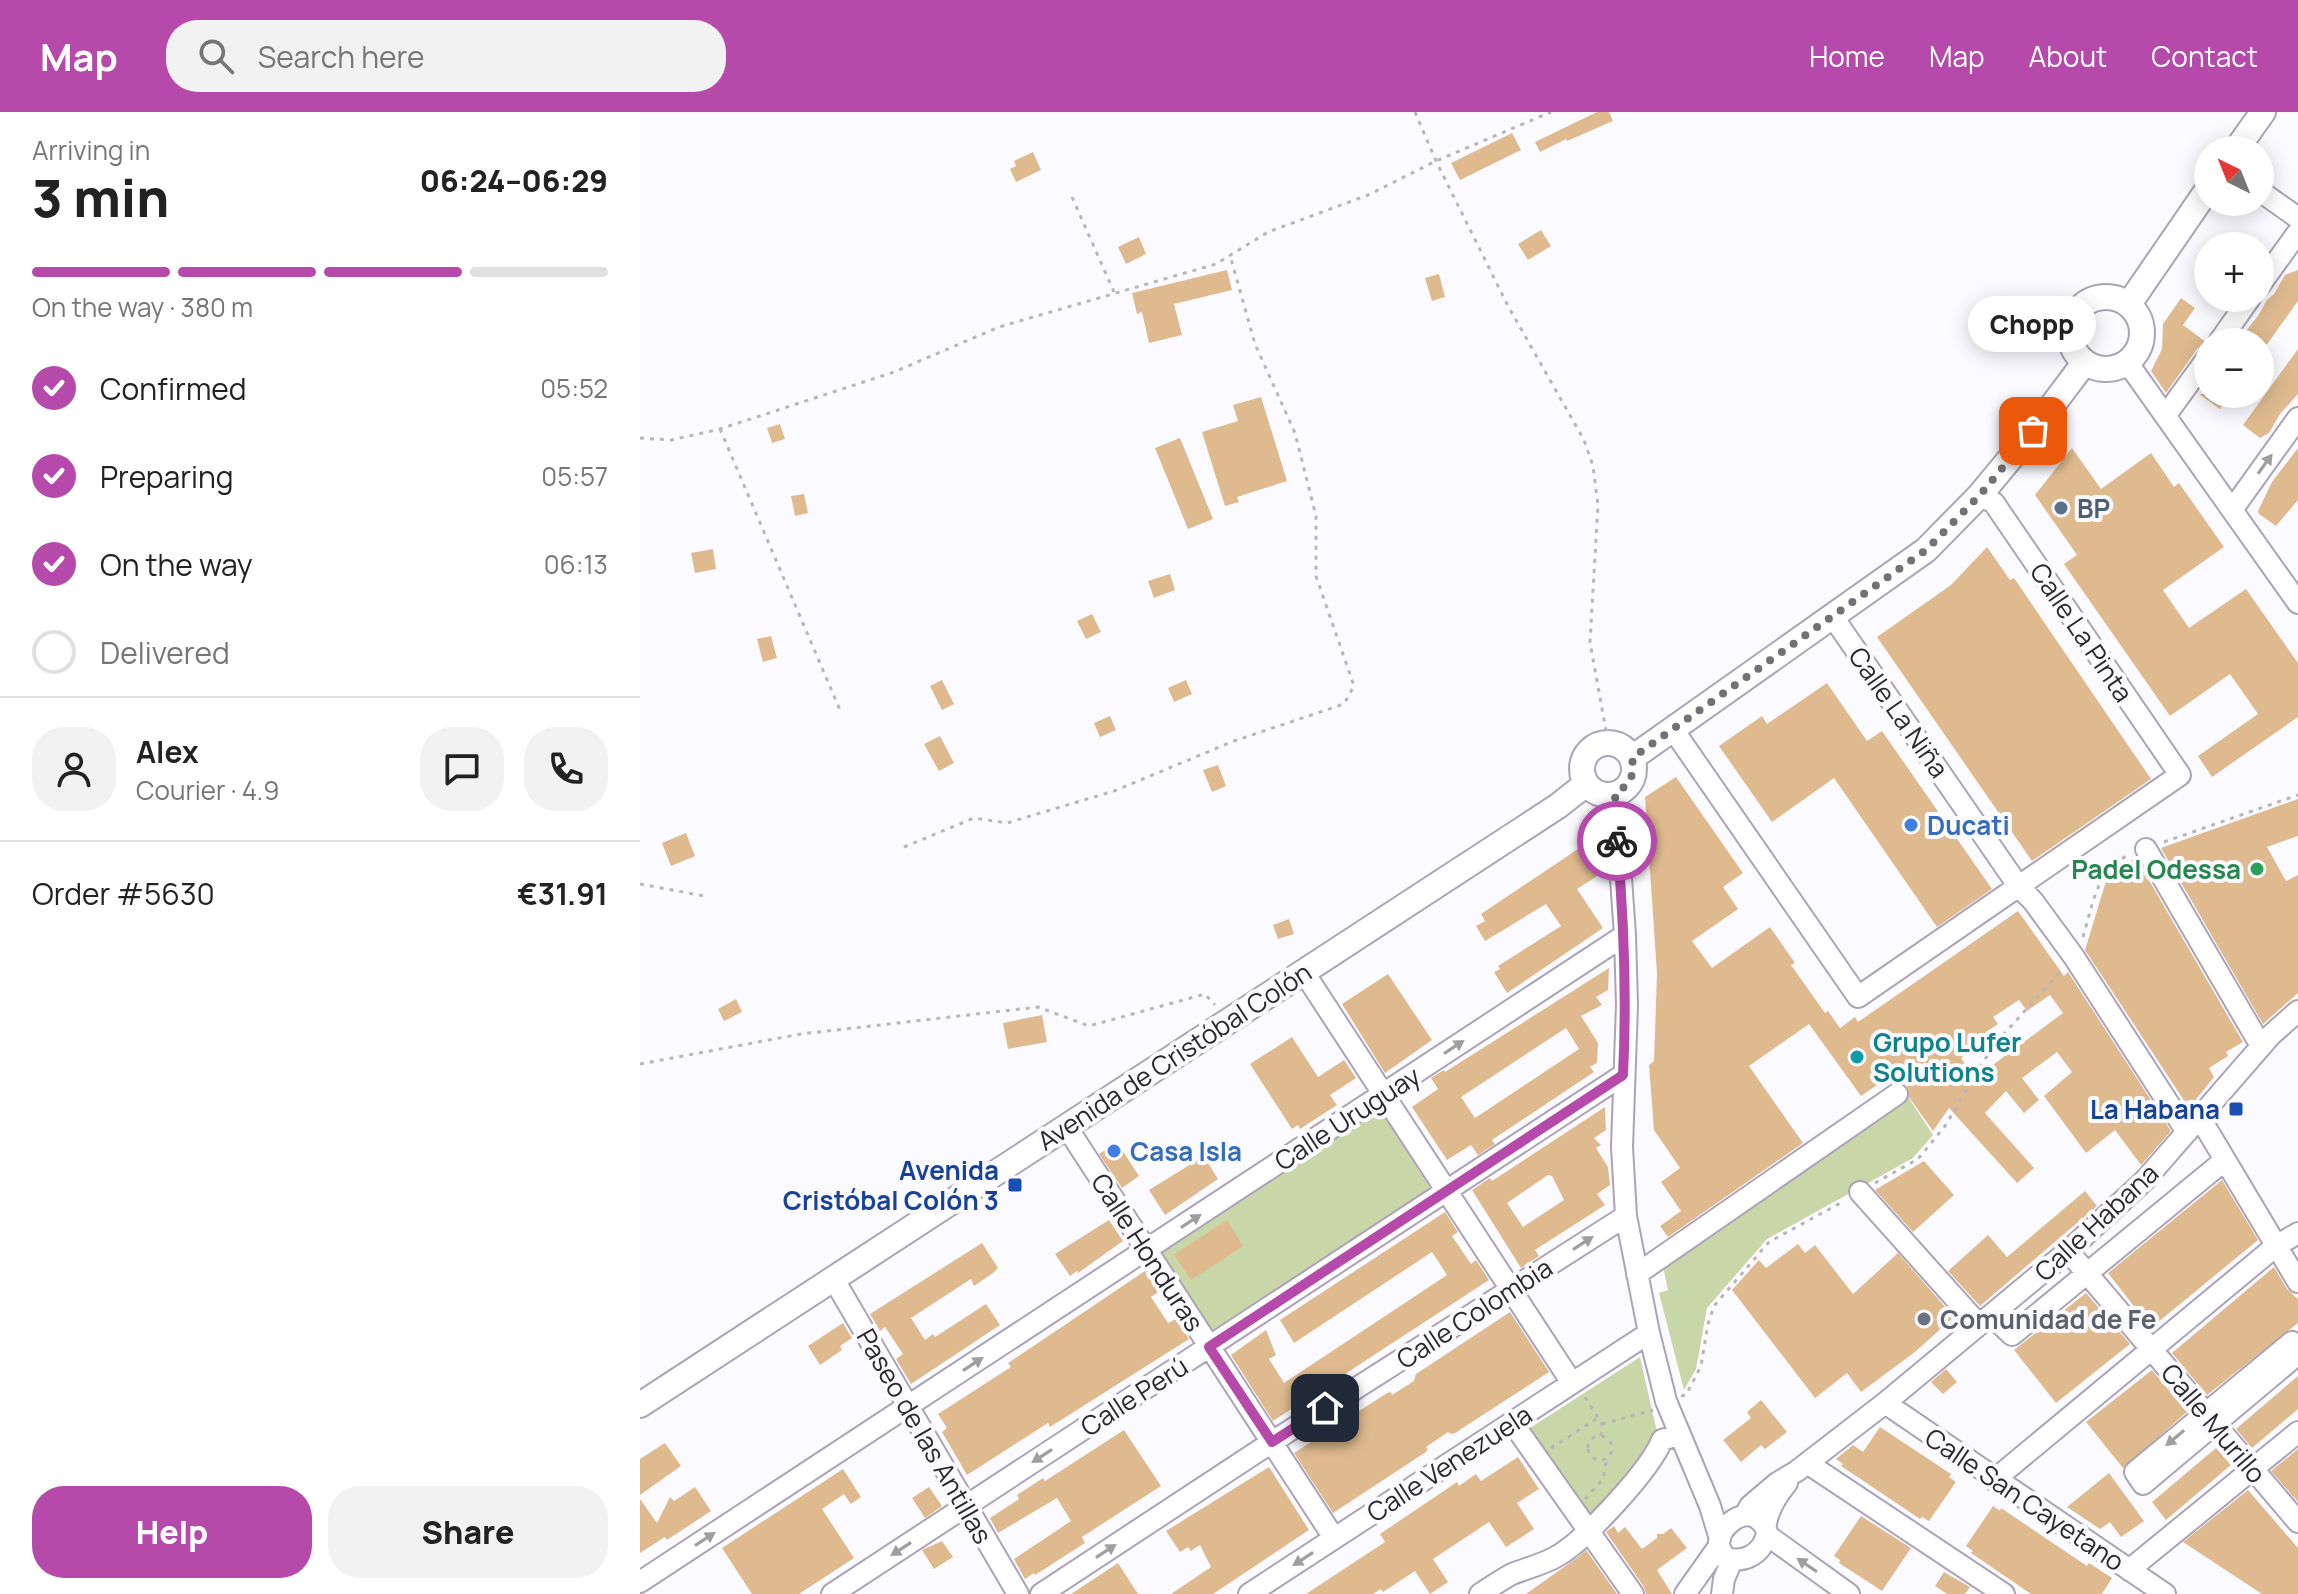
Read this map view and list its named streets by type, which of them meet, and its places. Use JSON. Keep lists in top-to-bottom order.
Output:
{
  "streets": {
    "main road": ["Avenida de Cristóbal Colón"],
    "street": [
      "Calle La Pinta",
      "Calle La Niña",
      "Calle Uruguay",
      "Calle Habana",
      "Calle Honduras",
      "Calle Colombia",
      "Calle Perú",
      "Calle Murillo",
      "Paseo de las Antillas",
      "Calle Venezuela",
      "Calle San Cayetano"
    ]
  },
  "crossings": [
    ["Calle La Pinta", "Calle La Niña"],
    ["Calle La Niña", "Calle Habana"],
    ["Avenida de Cristóbal Colón", "Calle Honduras"],
    ["Avenida de Cristóbal Colón", "Paseo de las Antillas"],
    ["Calle Uruguay", "Calle Honduras"],
    ["Calle Uruguay", "Paseo de las Antillas"],
    ["Calle Habana", "Calle Murillo"],
    ["Calle Habana", "Calle San Cayetano"],
    ["Calle Honduras", "Calle Colombia"],
    ["Calle Honduras", "Calle Perú"],
    ["Calle Honduras", "Calle Venezuela"],
    ["Calle Perú", "Paseo de las Antillas"]
  ],
  "one_way": ["Calle Uruguay", "Calle Colombia", "Calle Perú"],
  "places": {
    "other": [
      "Chopp",
      "BP",
      "Ducati",
      "Padel Odessa",
      "Grupo Lufer Solutions",
      "Casa Isla",
      "Comunidad de Fe"
    ],
    "transit": ["La Habana", "Avenida Cristóbal Colón 3"]
  },
  "north": "top left",
  "page": {
    "header": "Map",
    "search": "Search here",
    "nav": [
      "Home",
      "Map",
      "About",
      "Contact"
    ],
    "heading": ["3 min", "Arriving in", "06:24–06:29"],
    "panel": [
      "Alex",
      "Courier · 4.9",
      "Order #5630",
      "€31.91"
    ],
    "map_buttons": ["+", "−"],
    "bar": "On the way · 380 m",
    "bubble": "Chopp",
    "list": [
      ["Confirmed", "05:52"],
      ["Preparing", "05:57"],
      ["On the way", "06:13"],
      "Delivered"
    ],
    "buttons": ["Help", "Share"]
  }
}
